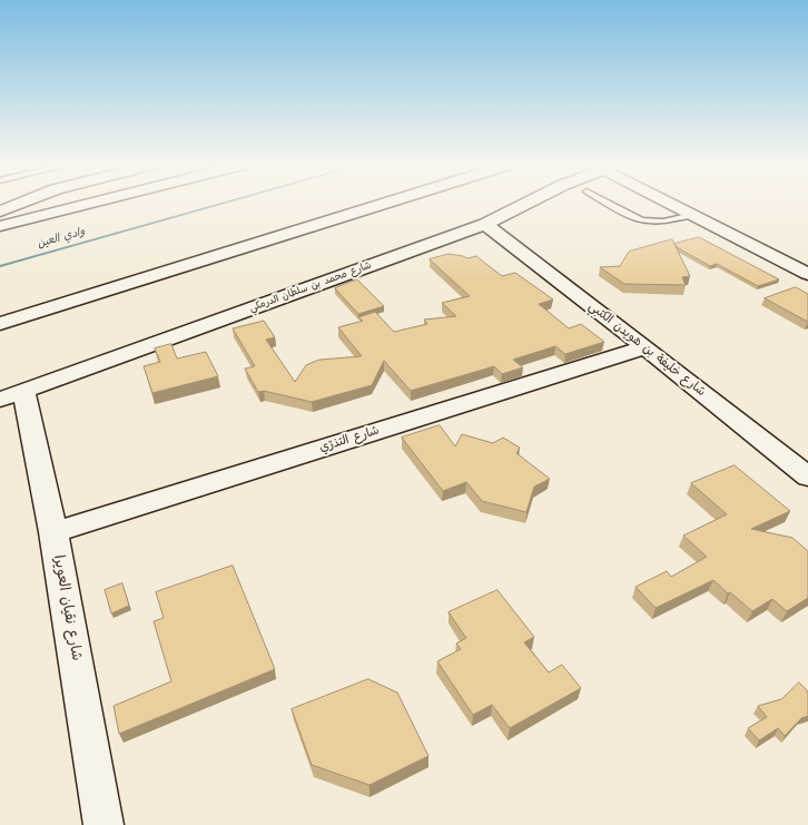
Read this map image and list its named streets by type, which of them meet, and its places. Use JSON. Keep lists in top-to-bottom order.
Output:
{
  "streets": {
    "street": [
      "شارع محمد بن سلطان الدرمكي",
      "شارع خليفة بن هويدن الكتبي",
      "شارع التذرّي",
      "شارع نقيان العويرا"
    ]
  },
  "crossings": [
    ["شارع محمد بن سلطان الدرمكي", "شارع خليفة بن هويدن الكتبي"],
    ["شارع محمد بن سلطان الدرمكي", "شارع نقيان العويرا"],
    ["شارع خليفة بن هويدن الكتبي", "شارع التذرّي"],
    ["شارع التذرّي", "شارع نقيان العويرا"]
  ],
  "water": ["وادي العين"]
}
